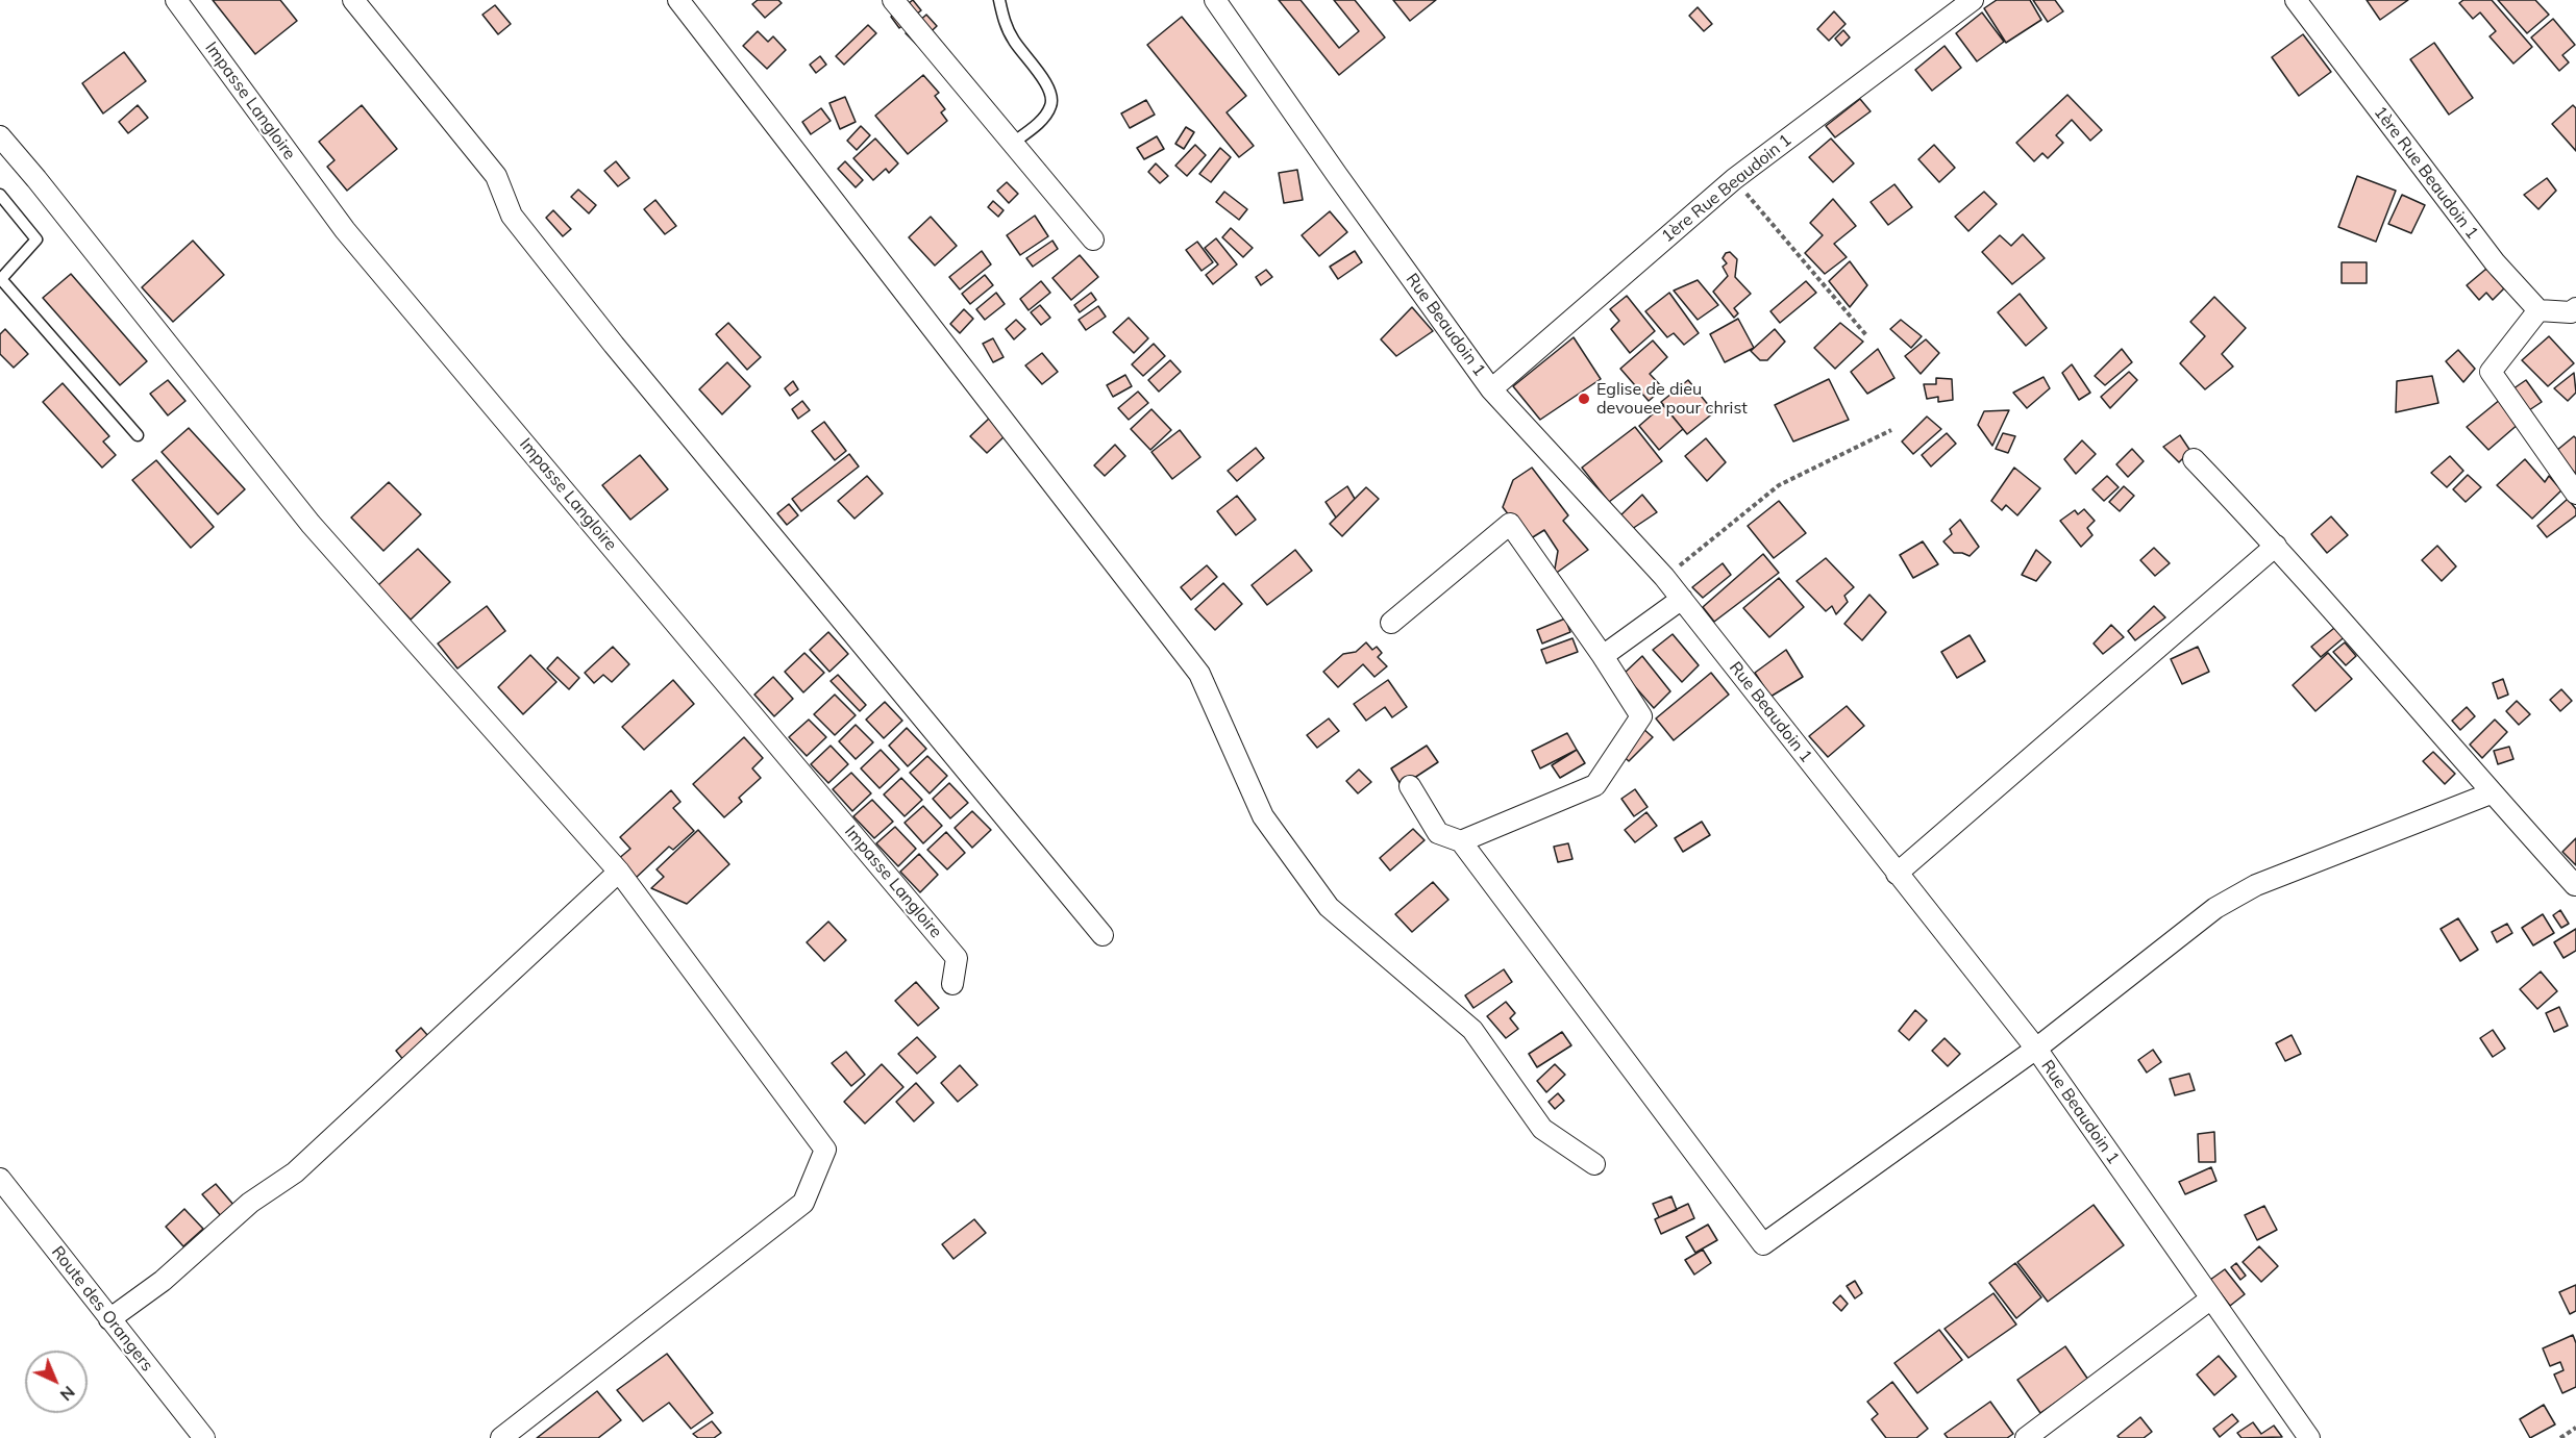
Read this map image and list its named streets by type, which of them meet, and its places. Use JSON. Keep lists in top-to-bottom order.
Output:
{
  "streets": {
    "street": [
      "Impasse Langloire",
      "1ère Rue Beaudoin 1",
      "Rue Beaudoin 1",
      "Route des Orangers"
    ]
  },
  "crossings": [
    ["1ère Rue Beaudoin 1", "Rue Beaudoin 1"]
  ],
  "places": ["Eglise de dieu devouee pour christ"],
  "north": "bottom right"
}
